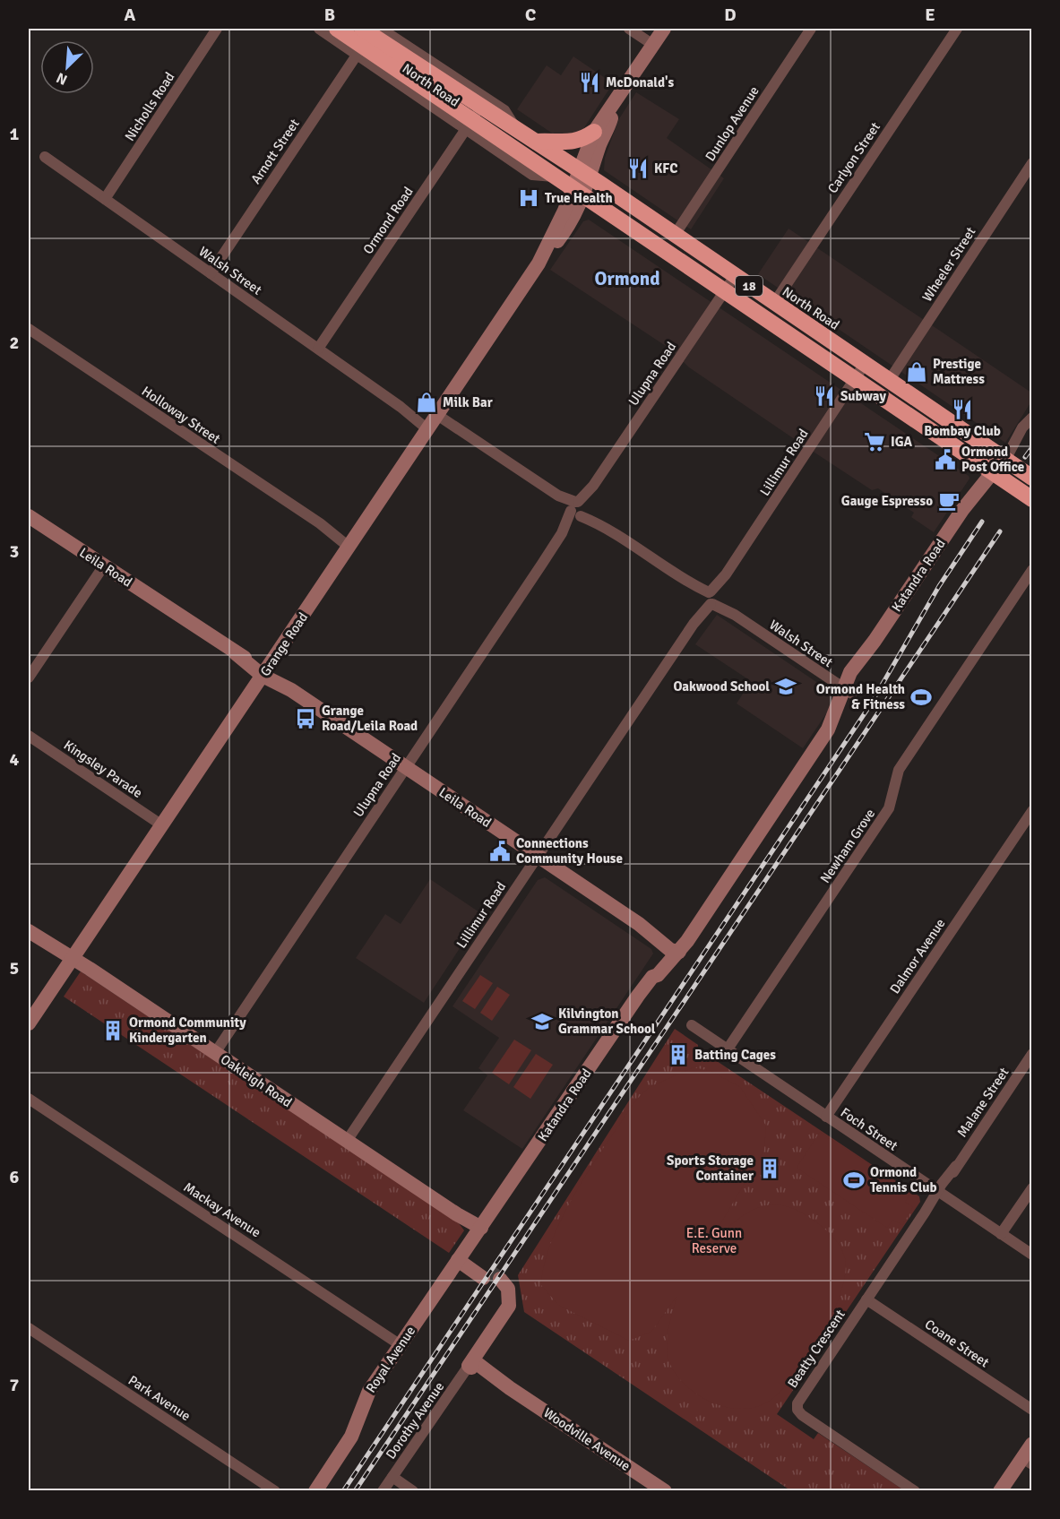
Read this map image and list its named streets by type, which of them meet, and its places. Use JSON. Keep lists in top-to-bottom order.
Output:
{
  "streets": {
    "highway": ["North Road", "18"],
    "street": [
      "Nicholls Road",
      "Dunlop Avenue",
      "Arnott Street",
      "Carlyon Street",
      "Ormond Road",
      "Wheeler Street",
      "Walsh Street",
      "Ulupna Road",
      "Holloway Street",
      "Lillimur Road",
      "Leila Road",
      "Katandra Road",
      "Grange Road",
      "Kingsley Parade",
      "Newham Grove",
      "Dalmor Avenue",
      "Oakleigh Road",
      "Malane Street",
      "Foch Street",
      "Mackay Avenue",
      "Coane Street",
      "Beatty Crescent",
      "Royal Avenue",
      "Park Avenue",
      "Dorothy Avenue",
      "Woodville Avenue"
    ]
  },
  "crossings": [
    ["North Road", "Dunlop Avenue"],
    ["North Road", "Arnott Street"],
    ["North Road", "Carlyon Street"],
    ["North Road", "Ormond Road"],
    ["North Road", "Wheeler Street"],
    ["North Road", "Ulupna Road"],
    ["North Road", "Lillimur Road"],
    ["North Road", "Katandra Road"],
    ["North Road", "Grange Road"],
    ["Nicholls Road", "Walsh Street"],
    ["Arnott Street", "Walsh Street"],
    ["Ormond Road", "Walsh Street"],
    ["Walsh Street", "Ulupna Road"],
    ["Walsh Street", "Lillimur Road"],
    ["Walsh Street", "Katandra Road"],
    ["Walsh Street", "Grange Road"],
    ["Ulupna Road", "Leila Road"],
    ["Ulupna Road", "Oakleigh Road"],
    ["Holloway Street", "Grange Road"],
    ["Lillimur Road", "Leila Road"],
    ["Lillimur Road", "Oakleigh Road"],
    ["Leila Road", "Katandra Road"],
    ["Leila Road", "Grange Road"],
    ["Katandra Road", "Oakleigh Road"],
    ["Katandra Road", "Royal Avenue"],
    ["Grange Road", "Kingsley Parade"],
    ["Grange Road", "Oakleigh Road"],
    ["Newham Grove", "Foch Street"],
    ["Dalmor Avenue", "Foch Street"],
    ["Oakleigh Road", "Royal Avenue"],
    ["Malane Street", "Foch Street"],
    ["Malane Street", "Beatty Crescent"],
    ["Foch Street", "Beatty Crescent"],
    ["Mackay Avenue", "Royal Avenue"],
    ["Coane Street", "Beatty Crescent"],
    ["Dorothy Avenue", "Woodville Avenue"]
  ],
  "districts": ["Ormond"],
  "parks": ["E.E. Gunn Reserve"],
  "places": {
    "restaurant": [
      "McDonald's",
      "KFC",
      "Subway",
      "Bombay Club"
    ],
    "hospital": ["True Health"],
    "shop": ["Prestige Mattress", "Milk Bar"],
    "supermarket": ["IGA"],
    "public building": ["Ormond Post Office", "Connections Community House"],
    "cafe": ["Gauge Espresso"],
    "school or university": ["Oakwood School", "Kilvington Grammar School"],
    "sports": ["Ormond Health & Fitness", "Ormond Tennis Club"],
    "bus stop": ["Grange Road/Leila Road"],
    "building": ["Ormond Community Kindergarten", "Batting Cages", "Sports Storage Container"]
  },
  "north": "bottom left",
  "grid": {
    "columns": [
      "A",
      "B",
      "C",
      "D",
      "E"
    ],
    "rows": [
      "1",
      "2",
      "3",
      "4",
      "5",
      "6",
      "7"
    ]
  }
}
